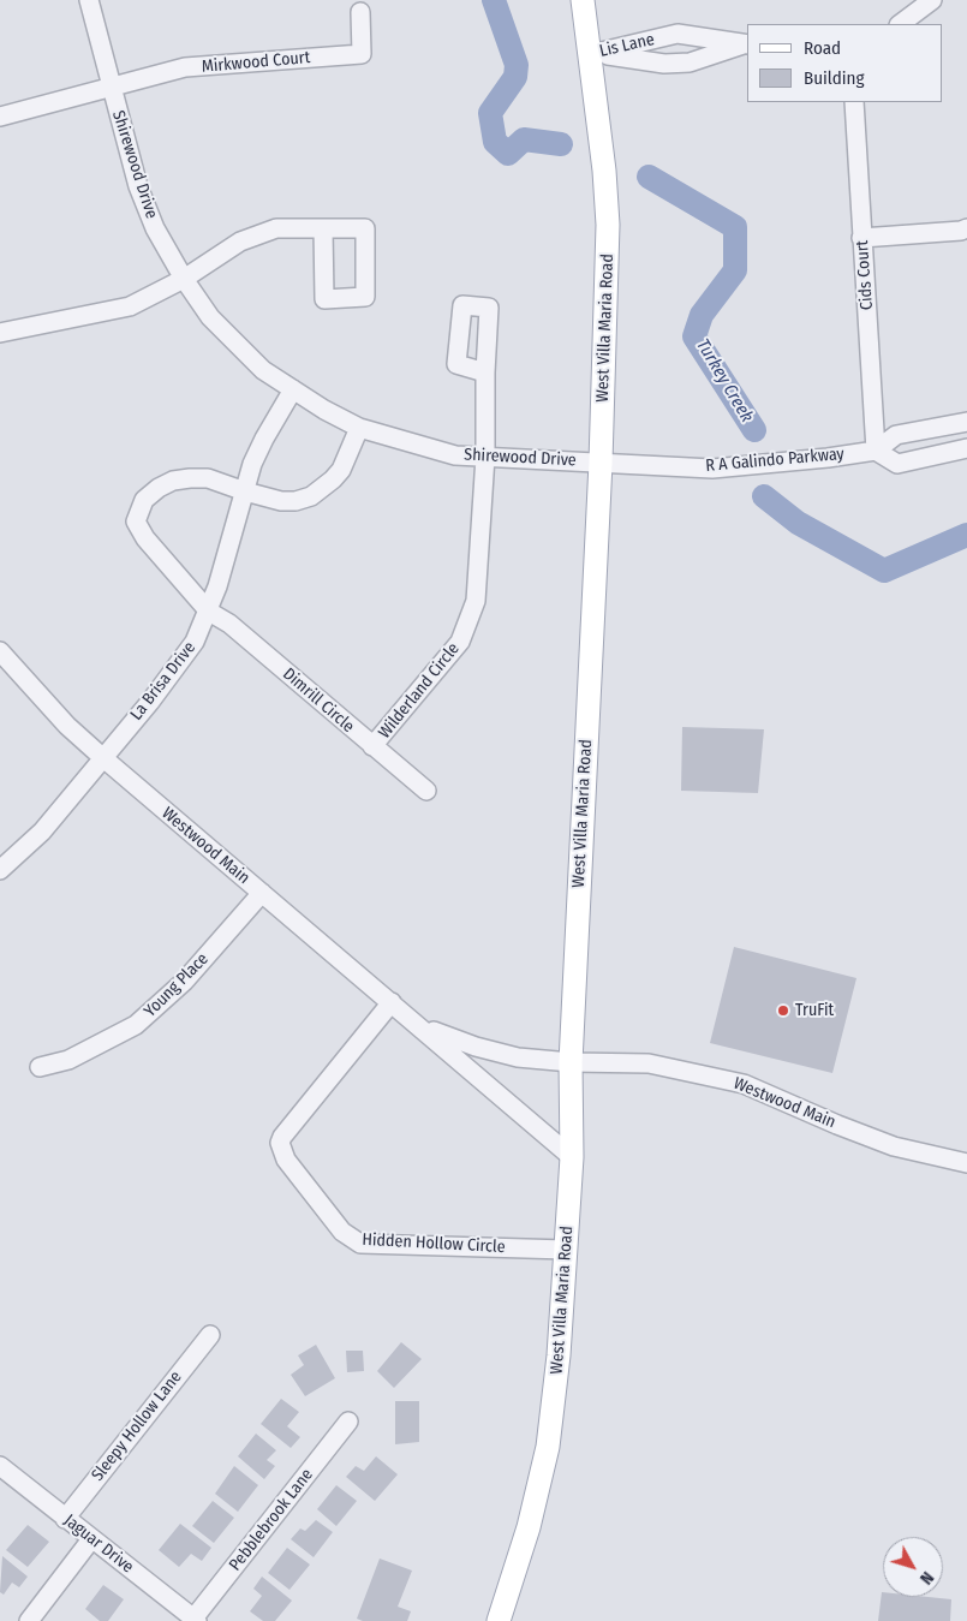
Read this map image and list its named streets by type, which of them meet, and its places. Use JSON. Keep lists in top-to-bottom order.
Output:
{
  "streets": {
    "main road": ["West Villa Maria Road"],
    "street": [
      "Lis Lane",
      "Mirkwood Court",
      "Shirewood Drive",
      "Cids Court",
      "R A Galindo Parkway",
      "La Brisa Drive",
      "Wilderland Circle",
      "Dimrill Circle",
      "Westwood Main",
      "Young Place",
      "Hidden Hollow Circle",
      "Sleepy Hollow Lane",
      "Pebblebrook Lane",
      "Jaguar Drive"
    ]
  },
  "crossings": [
    ["Lis Lane", "West Villa Maria Road"],
    ["Mirkwood Court", "Shirewood Drive"],
    ["Shirewood Drive", "West Villa Maria Road"],
    ["Shirewood Drive", "R A Galindo Parkway"],
    ["Shirewood Drive", "La Brisa Drive"],
    ["Shirewood Drive", "Wilderland Circle"],
    ["Shirewood Drive", "Dimrill Circle"],
    ["Cids Court", "R A Galindo Parkway"],
    ["West Villa Maria Road", "R A Galindo Parkway"],
    ["West Villa Maria Road", "Westwood Main"],
    ["West Villa Maria Road", "Hidden Hollow Circle"],
    ["La Brisa Drive", "Dimrill Circle"],
    ["La Brisa Drive", "Westwood Main"],
    ["Wilderland Circle", "Dimrill Circle"],
    ["Westwood Main", "Young Place"],
    ["Westwood Main", "Hidden Hollow Circle"],
    ["Sleepy Hollow Lane", "Jaguar Drive"],
    ["Pebblebrook Lane", "Jaguar Drive"]
  ],
  "water": ["Turkey Creek"],
  "places": ["TruFit"],
  "legend": ["Road", "Building"],
  "north": "bottom right"
}
